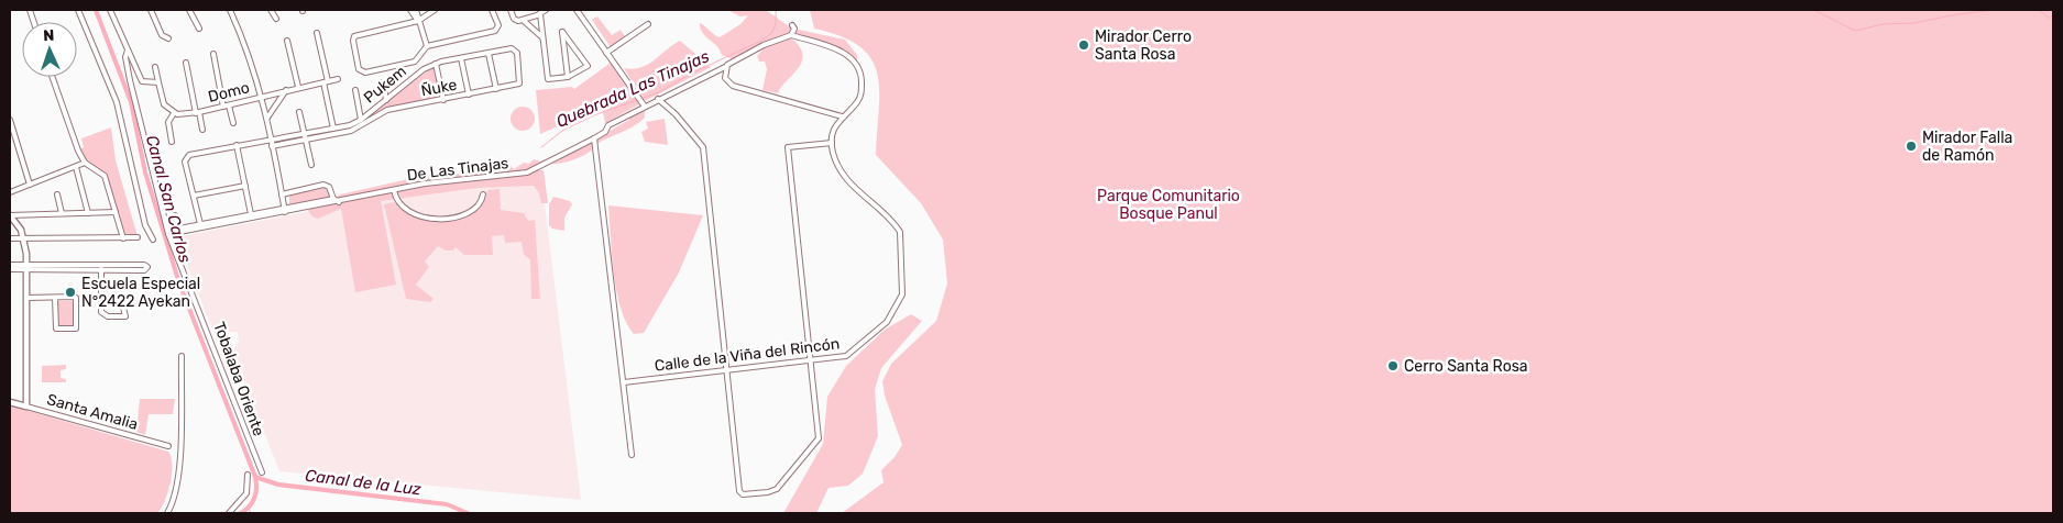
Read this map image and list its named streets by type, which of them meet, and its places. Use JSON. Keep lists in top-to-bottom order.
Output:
{
  "streets": {
    "street": [
      "Pukem",
      "Ñuke",
      "Domo",
      "De Las Tinajas",
      "Calle de la Viña del Rincón",
      "Tobalaba Oriente",
      "Santa Amalia"
    ]
  },
  "crossings": [
    ["Pukem", "Ñuke"],
    ["De Las Tinajas", "Tobalaba Oriente"]
  ],
  "water": ["Quebrada Las Tinajas", "Canal San Carlos", "Canal de la Luz"],
  "parks": ["Parque Comunitario Bosque Panul"],
  "places": [
    "Mirador Cerro Santa Rosa",
    "Mirador Falla de Ramón",
    "Escuela Especial N°2422 Ayekan",
    "Cerro Santa Rosa"
  ],
  "north": "top"
}
